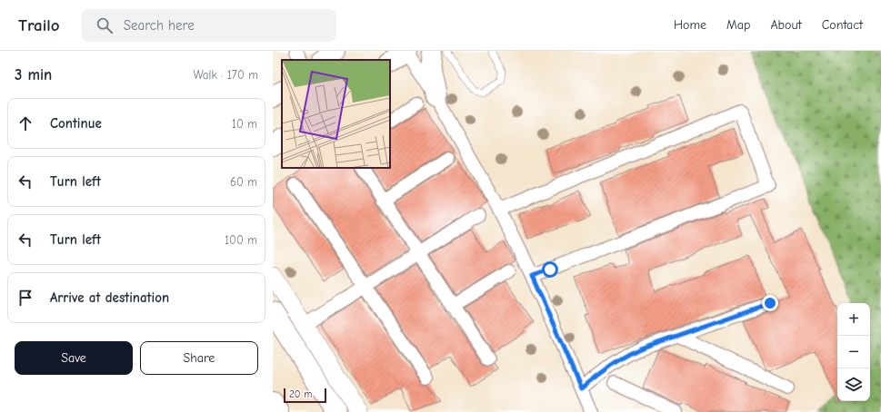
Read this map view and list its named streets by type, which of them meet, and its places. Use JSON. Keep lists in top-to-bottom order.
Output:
{
  "scale_bar": "20 m",
  "page": {
    "header": "Trailo",
    "search": "Search here",
    "nav": [
      "Home",
      "Map",
      "About",
      "Contact"
    ],
    "heading": ["3 min", "Walk · 170 m"],
    "list": [
      ["Continue", "10 m"],
      ["Turn left", "60 m"],
      ["Turn left", "100 m"],
      "Arrive at destination"
    ],
    "map_buttons": ["+", "−"],
    "buttons": ["Save", "Share"],
    "scale": "20 m"
  }
}
